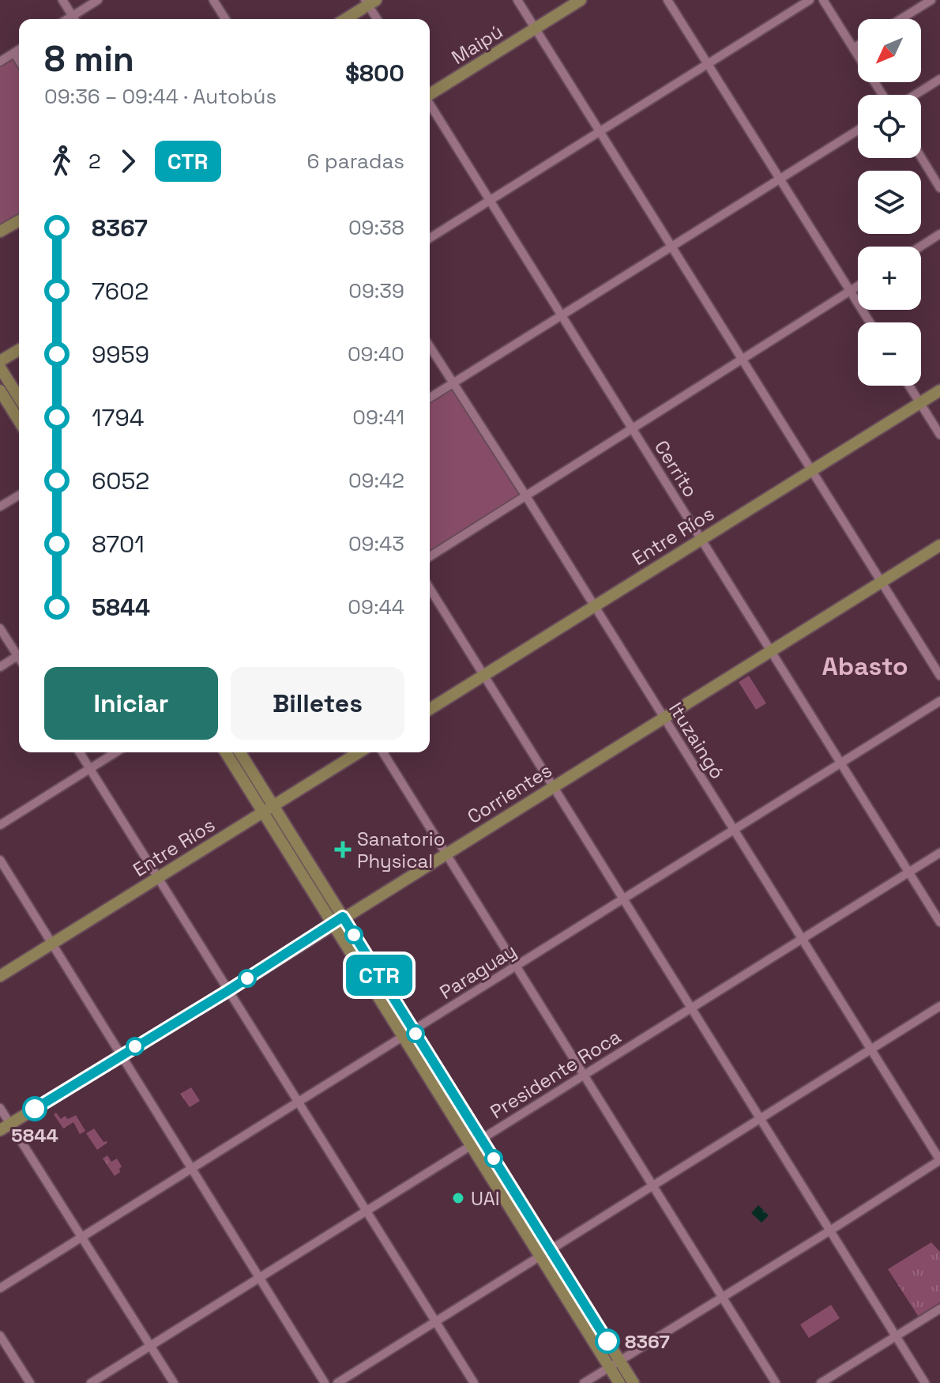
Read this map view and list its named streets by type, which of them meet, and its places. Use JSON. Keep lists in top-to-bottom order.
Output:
{
  "streets": {
    "main road": ["Maipú", "Entre Ríos", "Corrientes"],
    "street": [
      "Cerrito",
      "Ituzaingó",
      "Paraguay",
      "Presidente Roca"
    ]
  },
  "crossings": [
    ["Cerrito", "Entre Ríos"],
    ["Cerrito", "Corrientes"],
    ["Cerrito", "Paraguay"],
    ["Cerrito", "Presidente Roca"],
    ["Entre Ríos", "Ituzaingó"],
    ["Ituzaingó", "Corrientes"],
    ["Ituzaingó", "Paraguay"],
    ["Ituzaingó", "Presidente Roca"]
  ],
  "districts": ["Abasto"],
  "places": {
    "health": ["Sanatorio Physical"],
    "other": ["5844", "UAI", "8367"]
  },
  "lines": ["bus line CTR"],
  "north": "bottom left",
  "page": {
    "on_map": "CTR",
    "map_buttons": ["+", "−"],
    "heading": ["8 min", "09:36 – 09:44 · Autobús", "$800"],
    "legs": ["2", "CTR", "6 paradas"],
    "list": [
      {
        "name": "8367",
        "value": "09:38"
      },
      {
        "name": "7602",
        "value": "09:39"
      },
      {
        "name": "9959",
        "value": "09:40"
      },
      {
        "name": "1794",
        "value": "09:41"
      },
      {
        "name": "6052",
        "value": "09:42"
      },
      {
        "name": "8701",
        "value": "09:43"
      },
      {
        "name": "5844",
        "value": "09:44"
      }
    ],
    "buttons": ["Iniciar", "Billetes"]
  }
}
